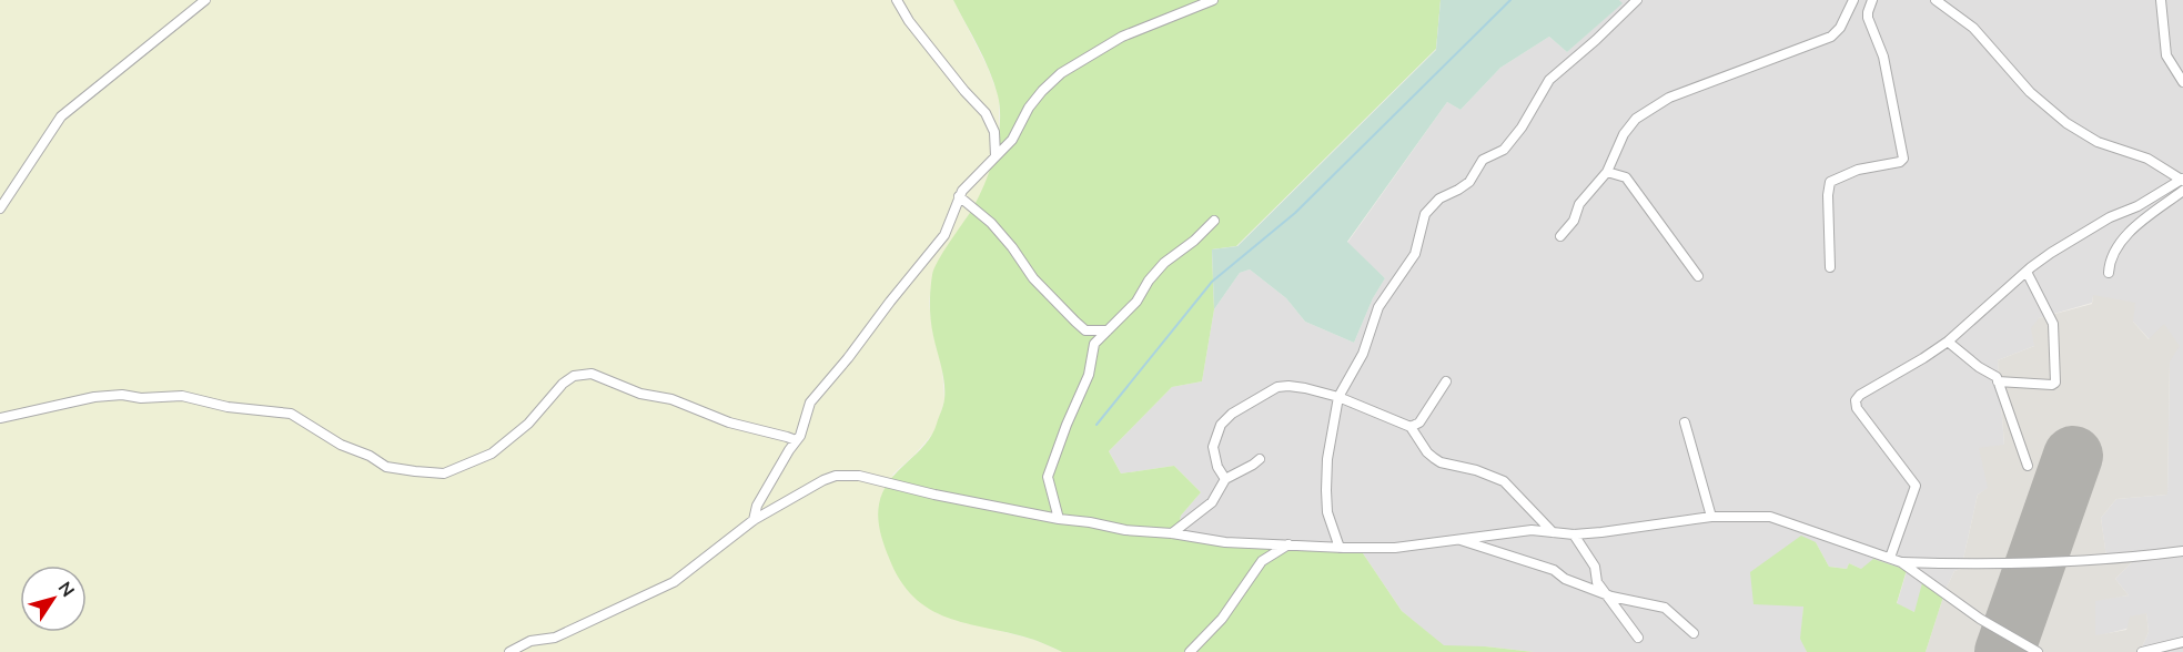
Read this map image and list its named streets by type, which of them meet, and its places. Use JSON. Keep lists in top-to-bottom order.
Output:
{
  "north": "top right"
}
